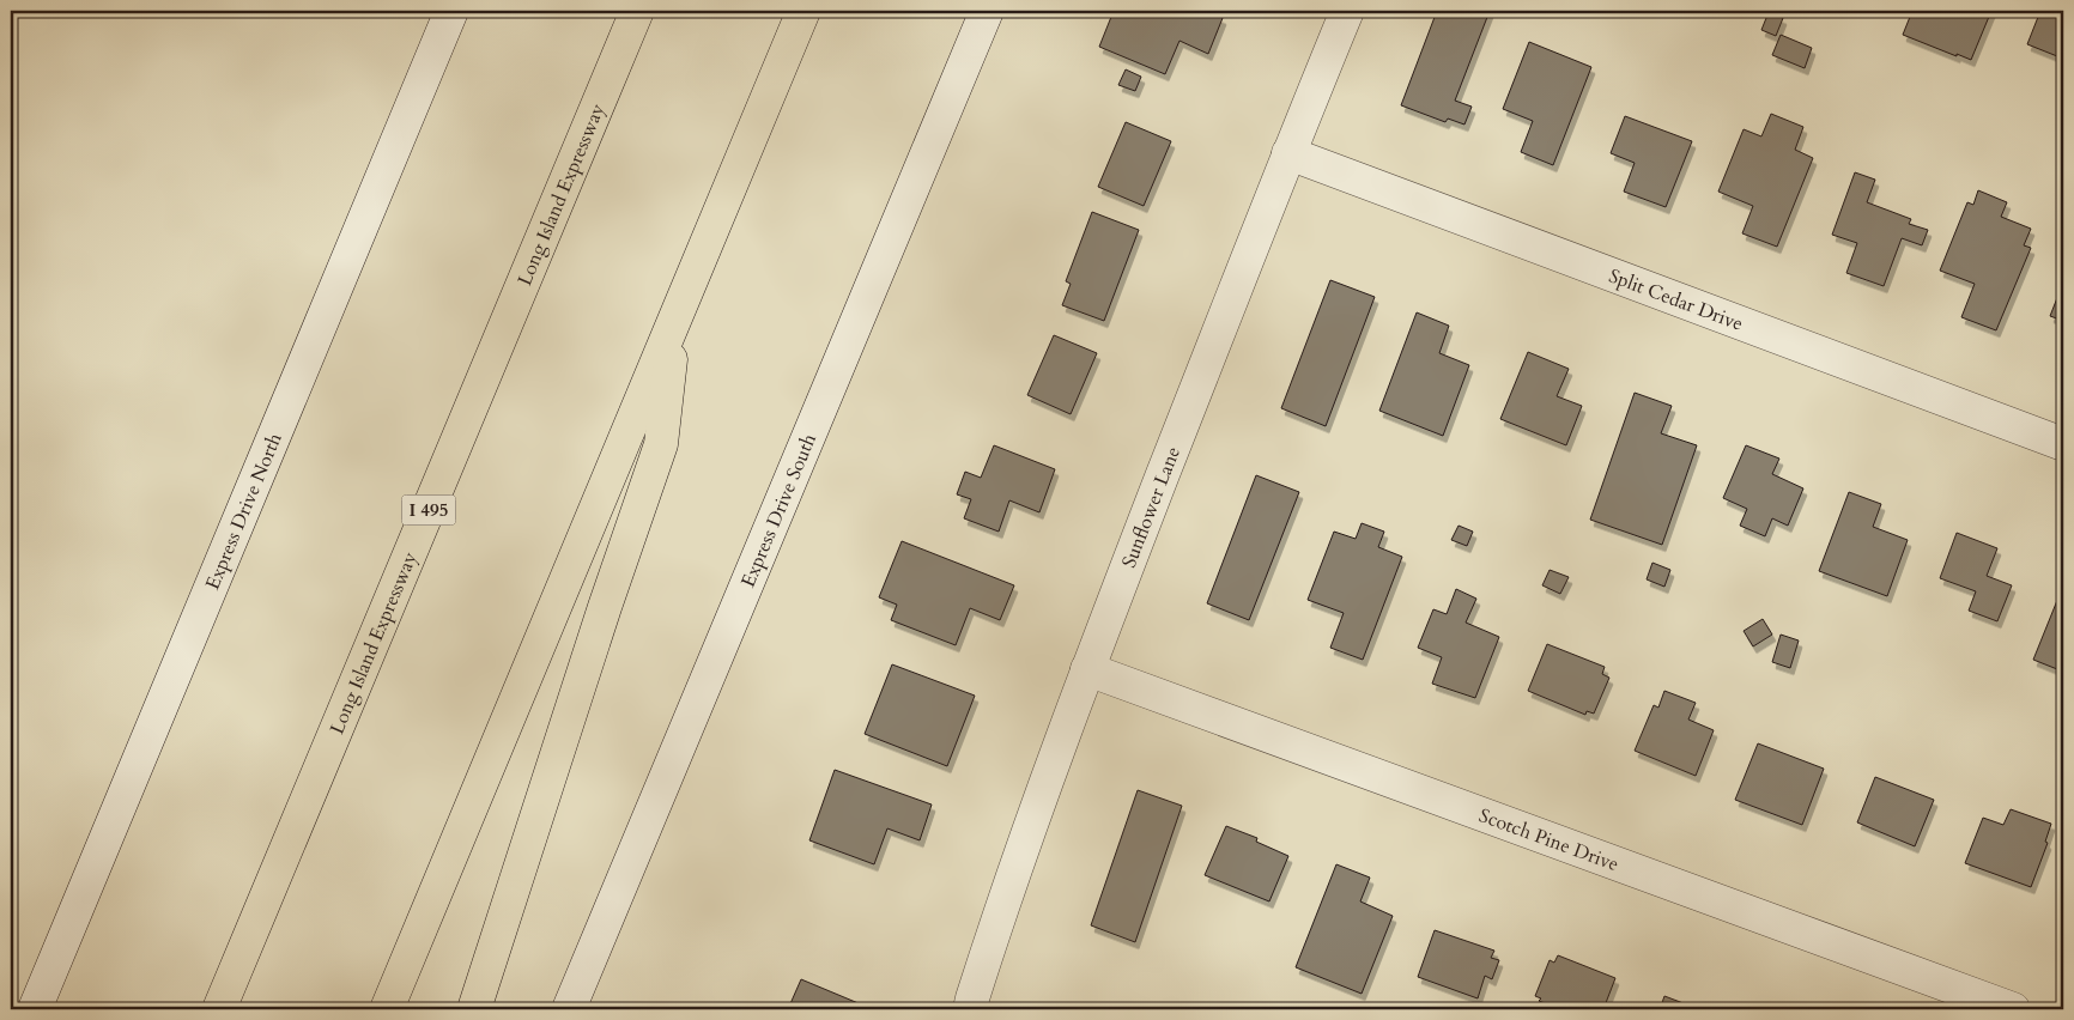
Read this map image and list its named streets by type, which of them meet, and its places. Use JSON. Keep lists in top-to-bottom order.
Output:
{
  "streets": {
    "highway": ["Long Island Expressway", "I 495"],
    "street": [
      "Split Cedar Drive",
      "Sunflower Lane",
      "Express Drive North",
      "Express Drive South",
      "Scotch Pine Drive"
    ]
  },
  "crossings": [
    ["Split Cedar Drive", "Sunflower Lane"],
    ["Sunflower Lane", "Scotch Pine Drive"]
  ]
}
